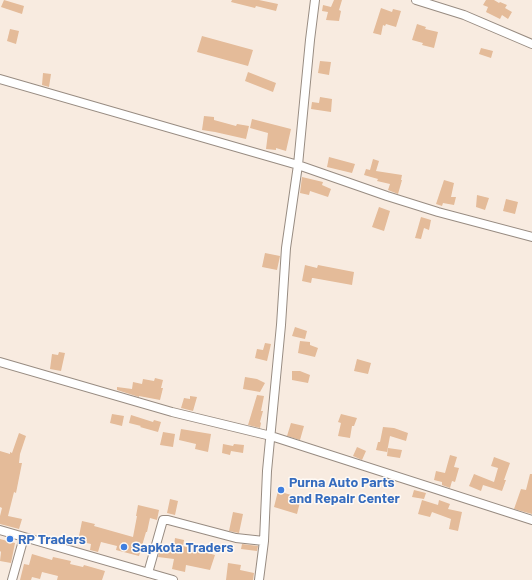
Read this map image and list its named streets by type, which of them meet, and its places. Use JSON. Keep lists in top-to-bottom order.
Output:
{
  "places": ["Purna Auto Parts and Repair Center", "RP Traders", "Sapkota Traders"]
}
